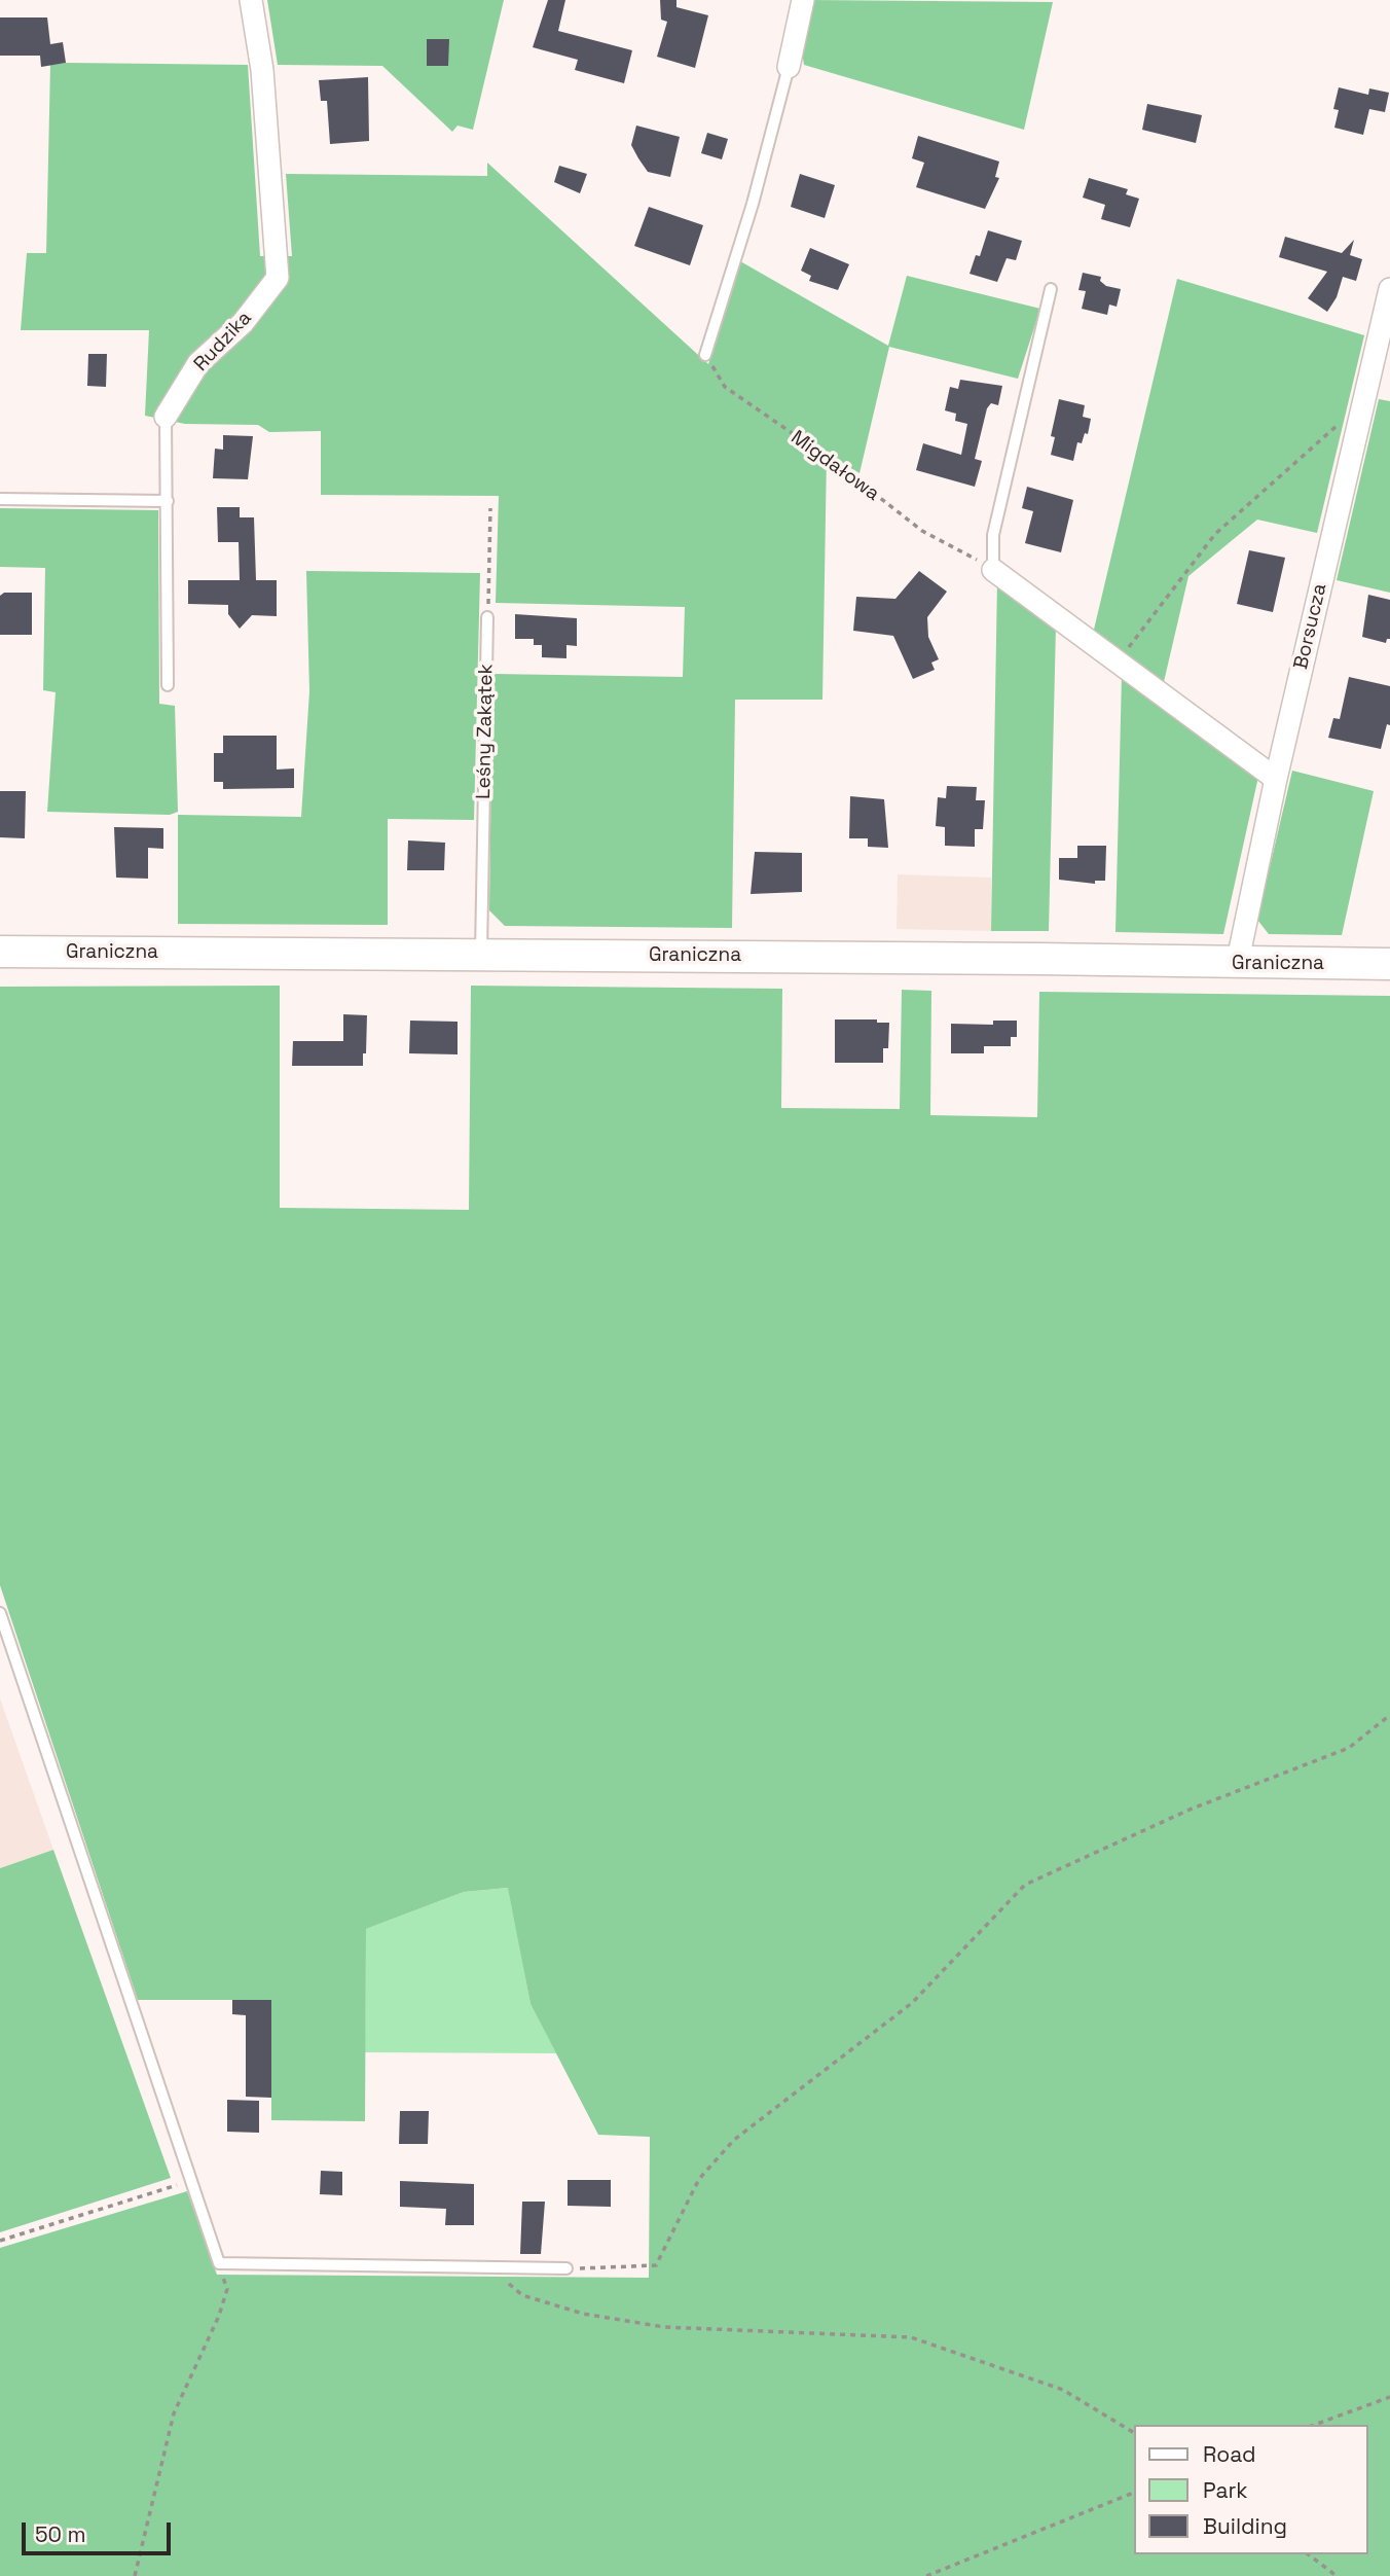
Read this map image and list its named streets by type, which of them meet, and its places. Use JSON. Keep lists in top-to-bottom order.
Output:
{
  "streets": {
    "street": ["Rudzika", "Borsucza", "Graniczna"],
    "lane": ["Leśny Zakątek"],
    "path": ["Migdałowa"]
  },
  "crossings": [
    ["Borsucza", "Graniczna"],
    ["Leśny Zakątek", "Graniczna"]
  ],
  "legend": ["Road", "Park", "Building"],
  "scale_bar": "50 m"
}
